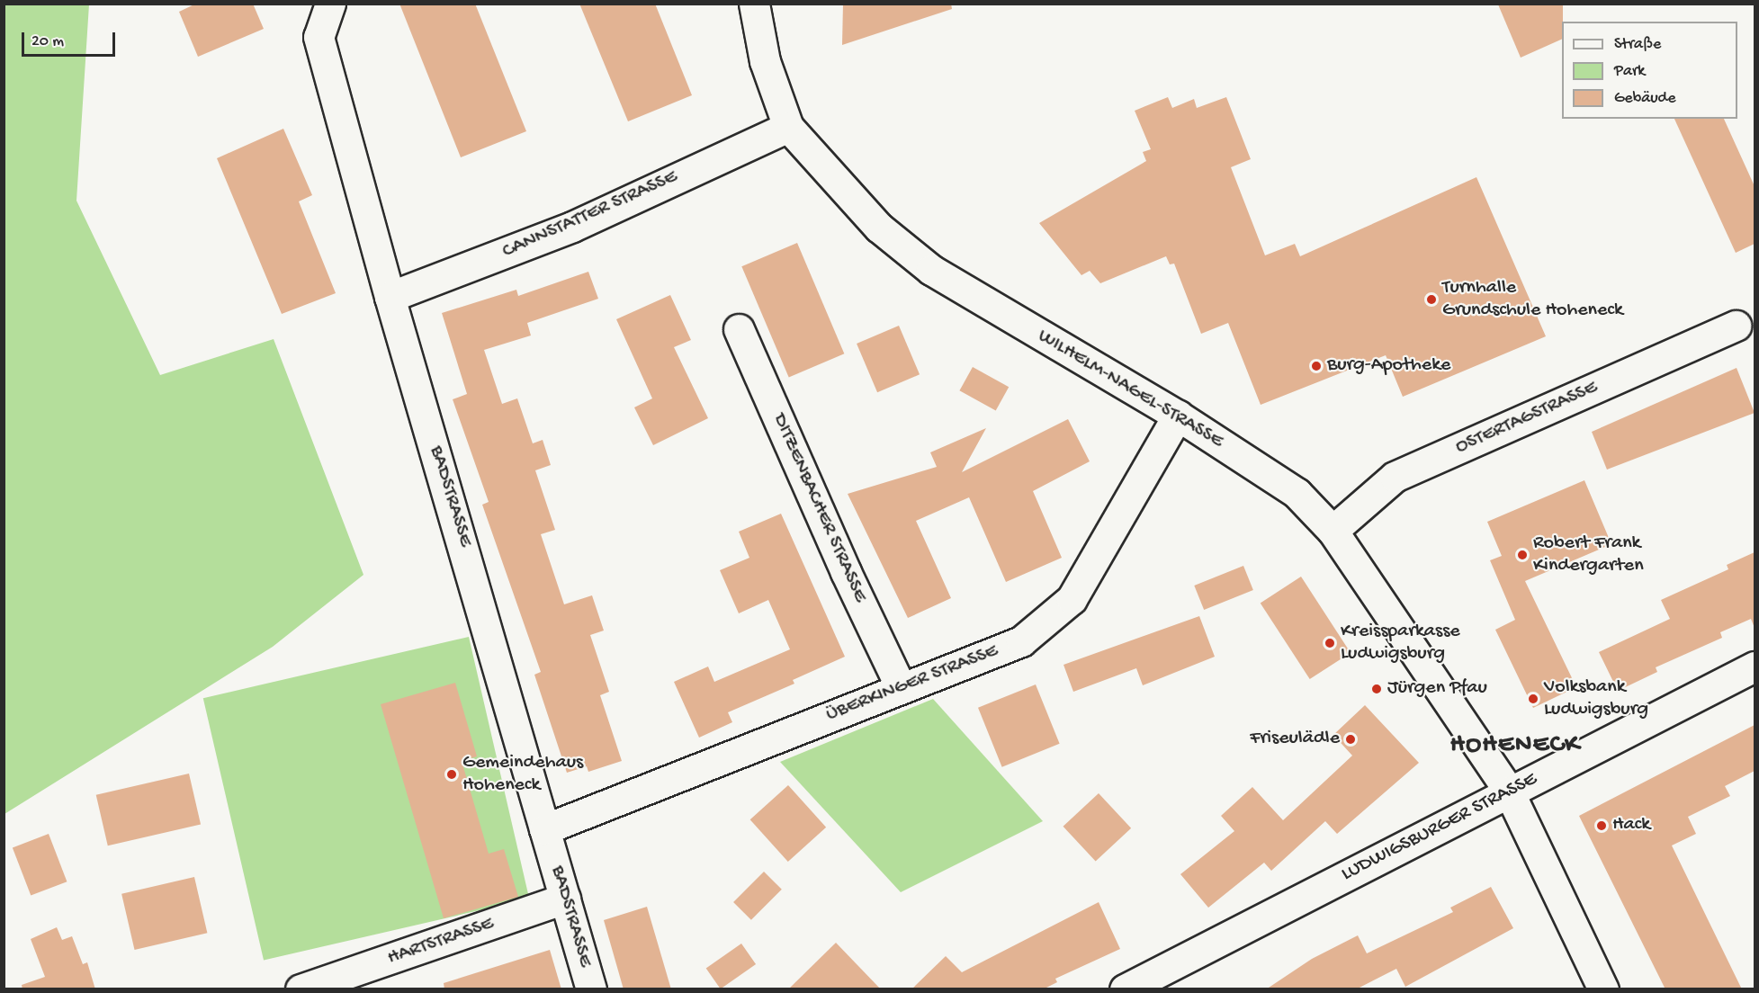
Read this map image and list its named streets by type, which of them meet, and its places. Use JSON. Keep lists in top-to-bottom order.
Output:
{
  "streets": {
    "street": [
      "CANNSTATTER STRASSE",
      "WILHELM-NAGEL-STRASSE",
      "OSTERTAGSTRASSE",
      "BADSTRASSE",
      "DITZENBACHER STRASSE",
      "ÜBERKINGER STRASSE",
      "LUDWIGSBURGER STRASSE",
      "HARTSTRASSE"
    ]
  },
  "crossings": [
    ["CANNSTATTER STRASSE", "WILHELM-NAGEL-STRASSE"],
    ["CANNSTATTER STRASSE", "BADSTRASSE"],
    ["WILHELM-NAGEL-STRASSE", "OSTERTAGSTRASSE"],
    ["WILHELM-NAGEL-STRASSE", "ÜBERKINGER STRASSE"],
    ["WILHELM-NAGEL-STRASSE", "LUDWIGSBURGER STRASSE"],
    ["BADSTRASSE", "ÜBERKINGER STRASSE"],
    ["BADSTRASSE", "HARTSTRASSE"],
    ["DITZENBACHER STRASSE", "ÜBERKINGER STRASSE"]
  ],
  "districts": ["HOHENECK"],
  "places": [
    "Turnhalle Grundschule Hoheneck",
    "Burg-Apotheke",
    "Robert Frank Kindergarten",
    "Kreissparkasse Ludwigsburg",
    "Jürgen Pfau",
    "Volksbank Ludwigsburg",
    "Friseulädle",
    "Gemeindehaus Hoheneck",
    "Hack"
  ],
  "legend": ["Straße", "Park", "Gebäude"],
  "scale_bar": "20 m"
}
